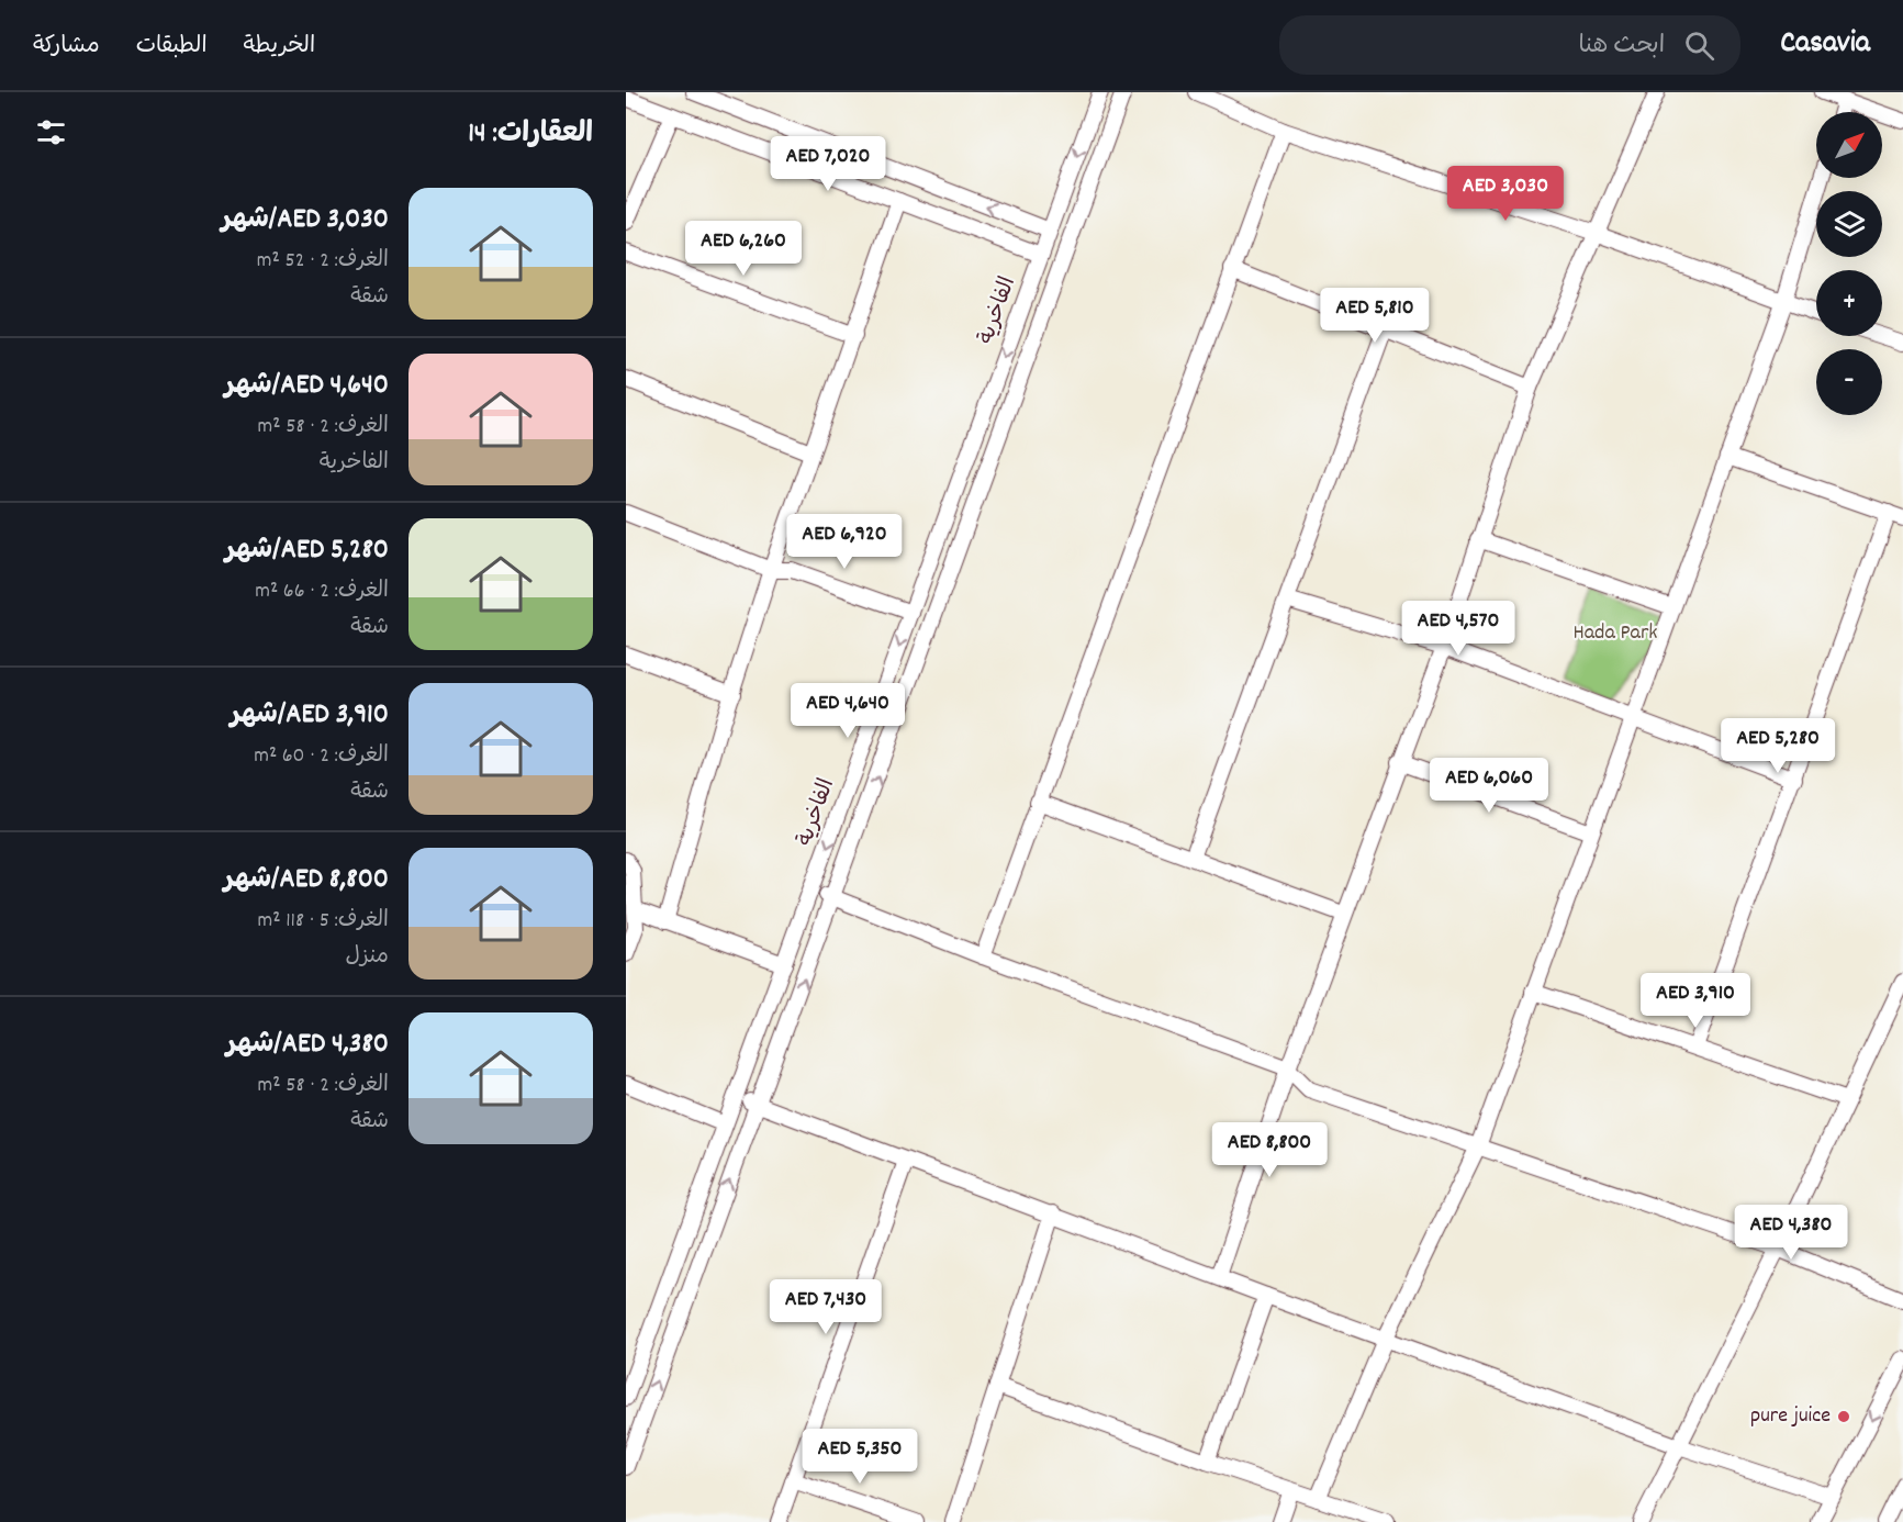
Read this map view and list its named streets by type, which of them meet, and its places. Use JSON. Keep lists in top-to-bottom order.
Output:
{
  "streets": {
    "street": ["الفاخرية"]
  },
  "parks": ["Hada Park"],
  "places": ["pure juice"],
  "north": "top right",
  "page": {
    "header": "Casavia",
    "search": "ابحث هنا",
    "nav": ["الخريطة", "الطبقات", "مشاركة"],
    "heading": "العقارات: 14",
    "map_buttons": ["+", "−"],
    "price": [
      "AED 7,020",
      "AED 3,030",
      "AED 6,260",
      "AED 5,810",
      "AED 6,920",
      "AED 4,570",
      "AED 4,640",
      "AED 5,280",
      "AED 6,060",
      "AED 3,910",
      "AED 8,800",
      "AED 4,380",
      "AED 7,430",
      "AED 5,350"
    ],
    "list": [
      {
        "name": "AED 3,030/شهر",
        "note": "الغرف: 2 · 52 m² · شقة"
      },
      {
        "name": "AED 4,640/شهر",
        "note": "الغرف: 2 · 58 m² · الفاخرية"
      },
      {
        "name": "AED 5,280/شهر",
        "note": "الغرف: 2 · 66 m² · شقة"
      },
      {
        "name": "AED 3,910/شهر",
        "note": "الغرف: 2 · 60 m² · شقة"
      },
      {
        "name": "AED 8,800/شهر",
        "note": "الغرف: 5 · 118 m² · منزل"
      },
      {
        "name": "AED 4,380/شهر",
        "note": "الغرف: 2 · 58 m² · شقة"
      }
    ]
  }
}
